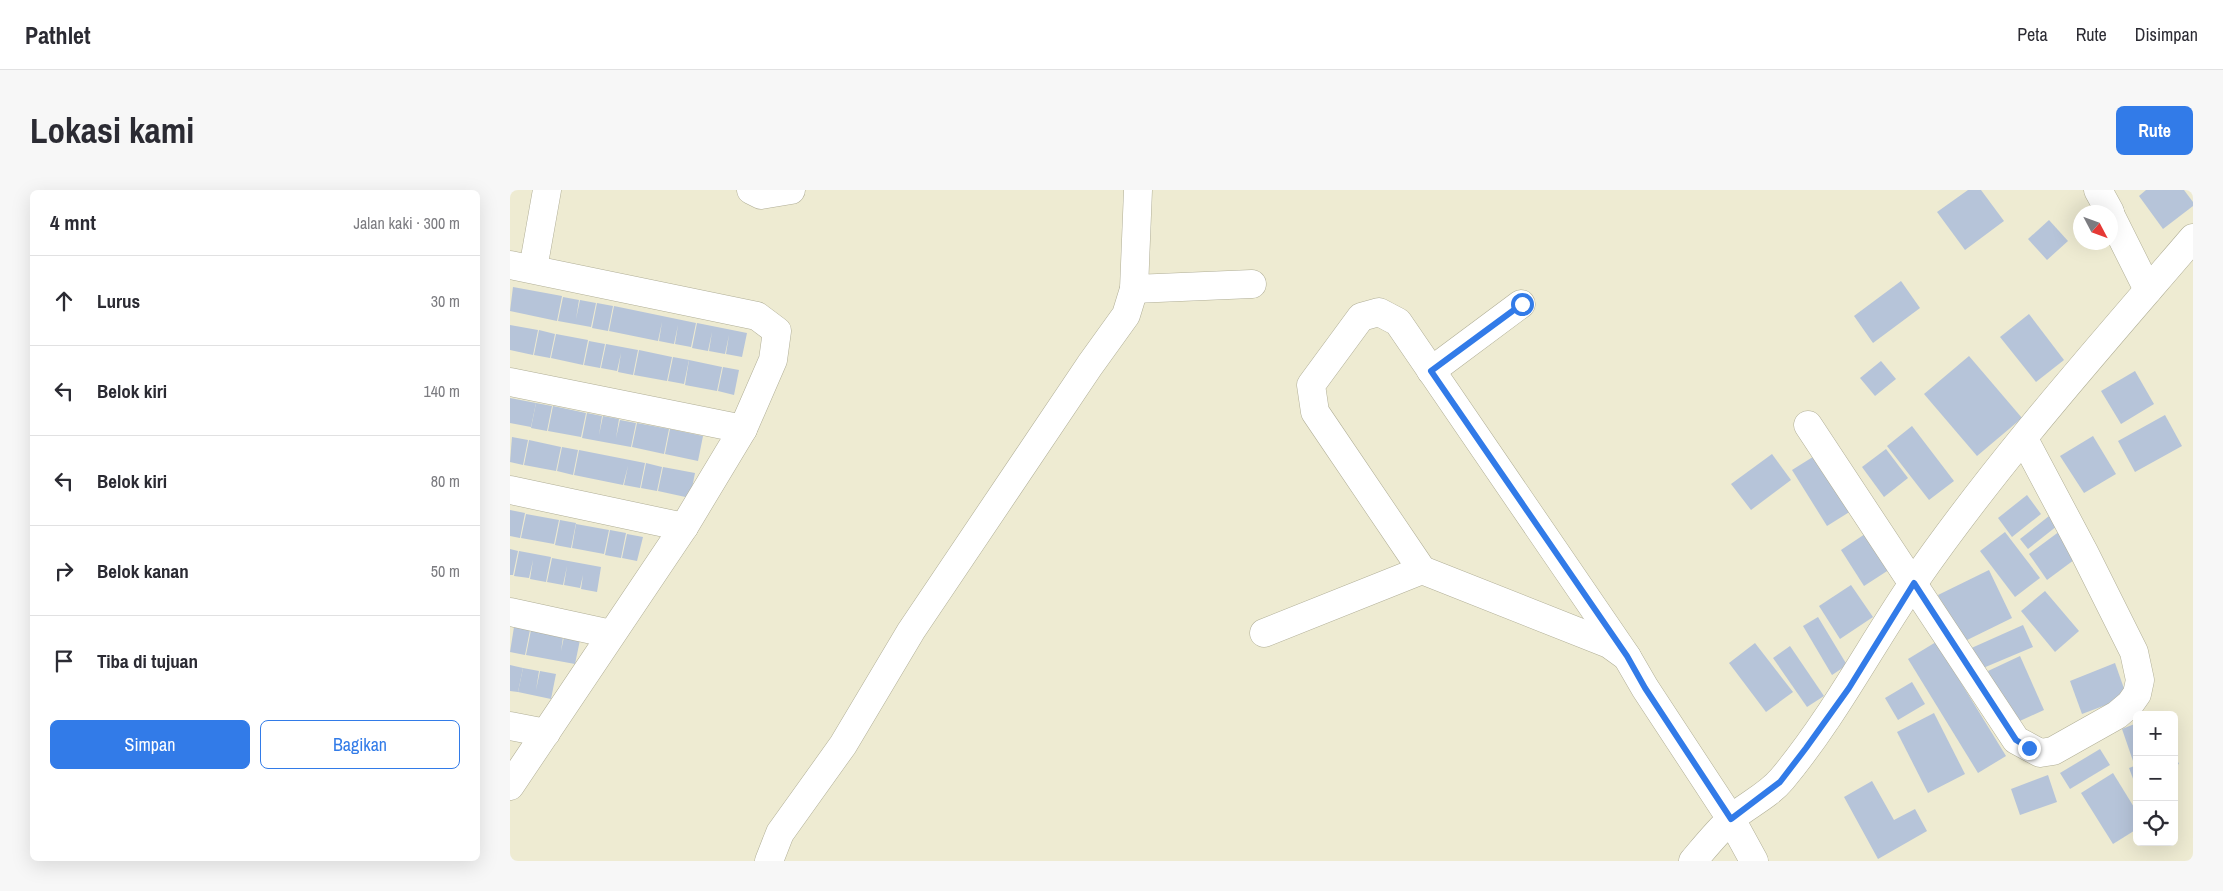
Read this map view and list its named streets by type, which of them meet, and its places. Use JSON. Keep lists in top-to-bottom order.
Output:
{
  "north": "bottom right",
  "page": {
    "header": "Pathlet",
    "nav": ["Peta", "Rute", "Disimpan"],
    "buttons": [
      "Rute",
      ["Simpan", "Bagikan"]
    ],
    "title": "Lokasi kami",
    "heading": ["4 mnt", "Jalan kaki · 300 m"],
    "list": [
      ["Lurus", "30 m"],
      ["Belok kiri", "140 m"],
      ["Belok kiri", "80 m"],
      ["Belok kanan", "50 m"],
      "Tiba di tujuan"
    ],
    "map_buttons": ["+", "−"]
  }
}
